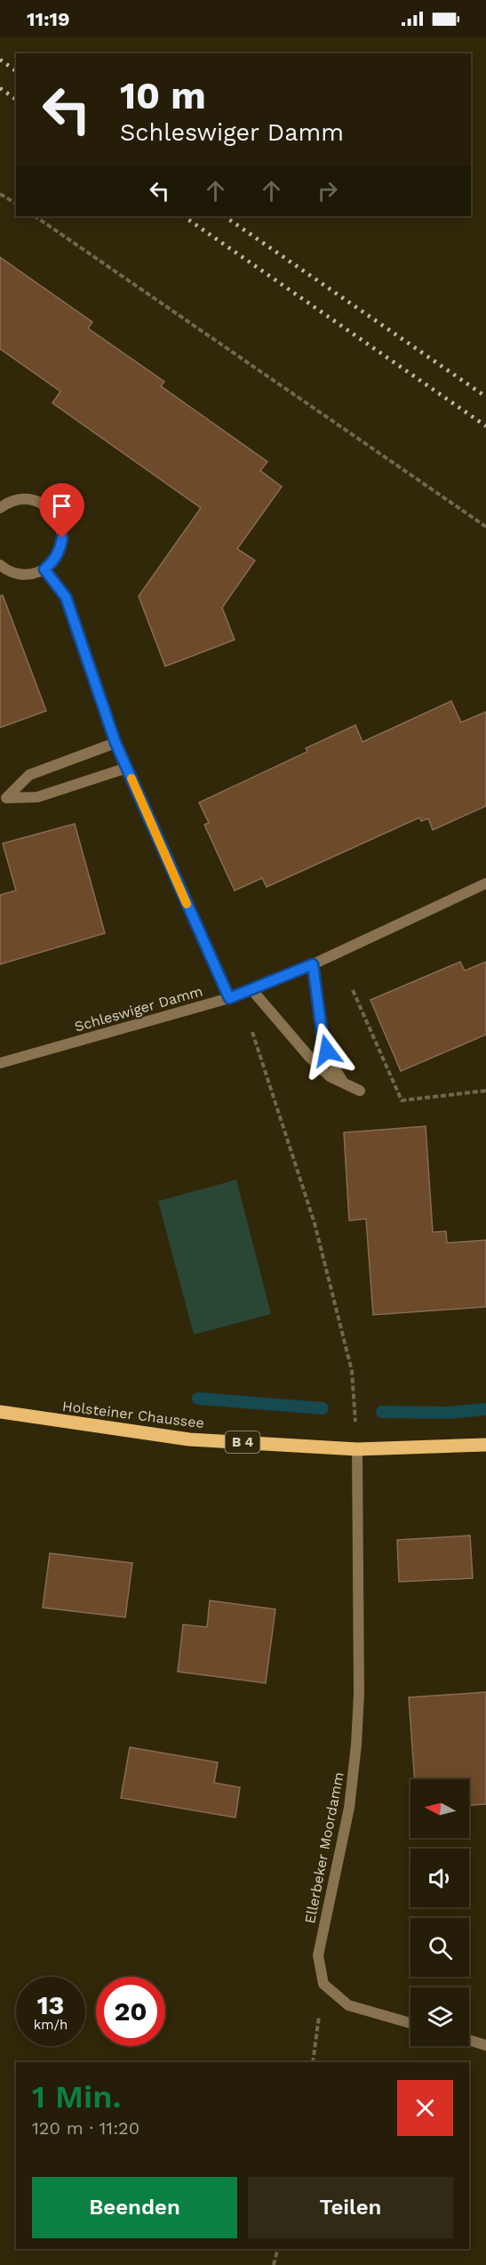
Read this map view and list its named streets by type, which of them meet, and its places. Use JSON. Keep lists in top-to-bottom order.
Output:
{
  "streets": {
    "main road": ["Holsteiner Chaussee", "B 4"],
    "street": ["Schleswiger Damm", "Ellerbeker Moordamm"]
  },
  "crossings": [
    ["Holsteiner Chaussee", "Ellerbeker Moordamm"]
  ],
  "north": "left",
  "page": {
    "status": "11:19",
    "turn": ["10 m", "Schleswiger Damm"],
    "speed": "13 km/h",
    "limit": "20",
    "heading": ["1 Min.", "120 m · 11:20"],
    "buttons": ["Beenden", "Teilen"]
  }
}
